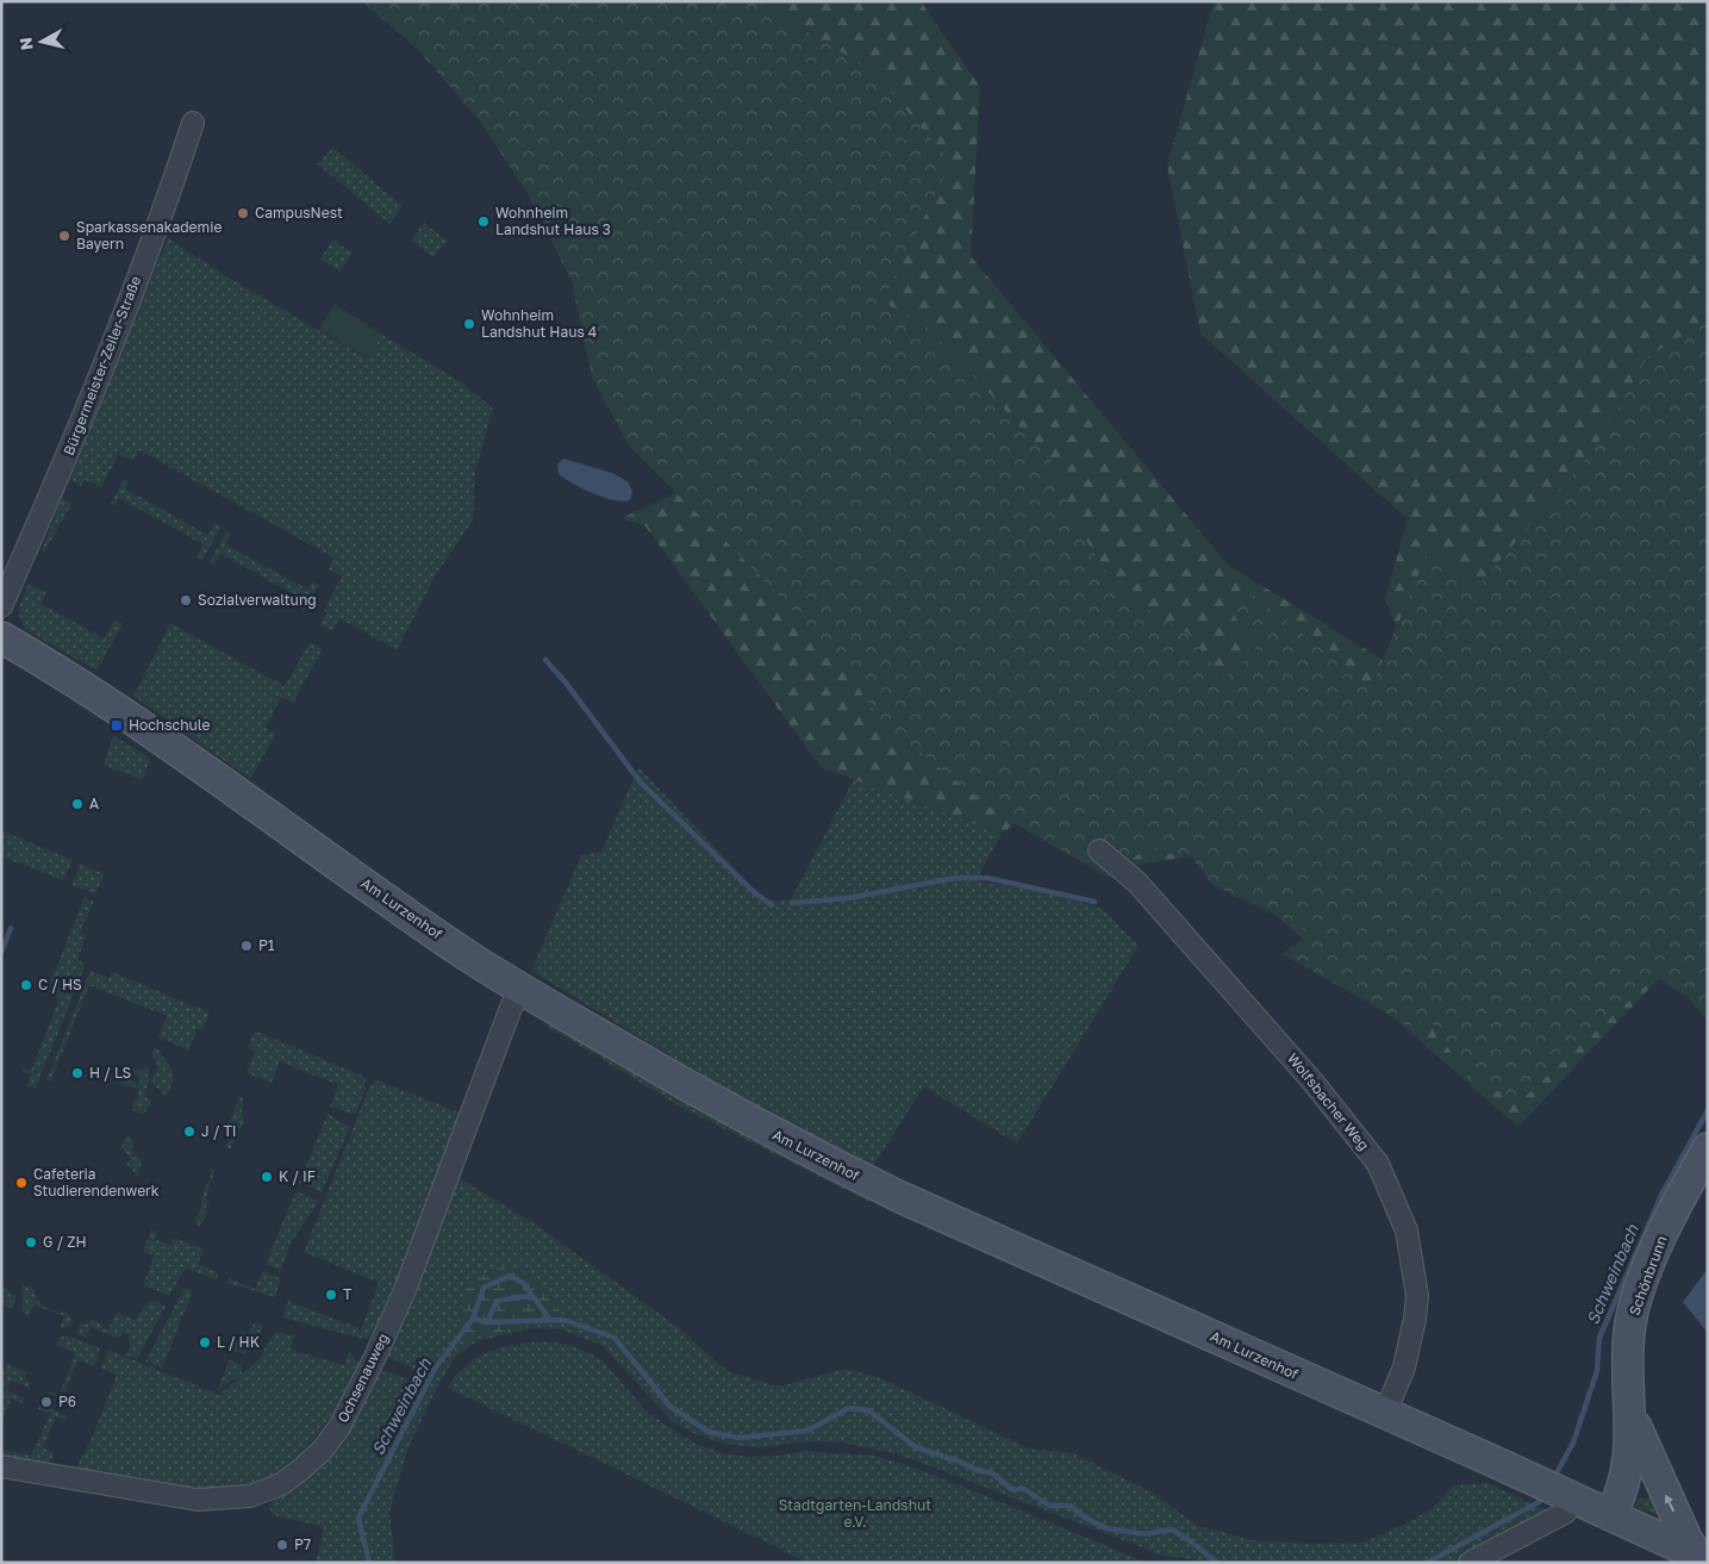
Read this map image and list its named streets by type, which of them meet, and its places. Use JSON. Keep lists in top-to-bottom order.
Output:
{
  "streets": {
    "street": [
      "Bürgermeister-Zeiler-Straße",
      "Am Lurzenhof",
      "Wolfsbacher Weg",
      "Schönbrunn",
      "Ochsenauweg"
    ]
  },
  "crossings": [
    ["Am Lurzenhof", "Wolfsbacher Weg"],
    ["Am Lurzenhof", "Schönbrunn"],
    ["Am Lurzenhof", "Ochsenauweg"]
  ],
  "water": ["Schweinbach"],
  "parks": ["Stadtgarten-Landshut e.V."],
  "places": {
    "other": [
      "CampusNest",
      "Wohnheim Landshut Haus 3",
      "Sparkassenakademie Bayern",
      "Wohnheim Landshut Haus 4",
      "Sozialverwaltung",
      "A",
      "P1",
      "C / HS",
      "H / LS",
      "J / TI",
      "K / IF",
      "Cafeteria Studierendenwerk",
      "G / ZH",
      "T",
      "L / HK",
      "P6",
      "P7"
    ],
    "transit": ["Hochschule"]
  },
  "north": "left"
}
